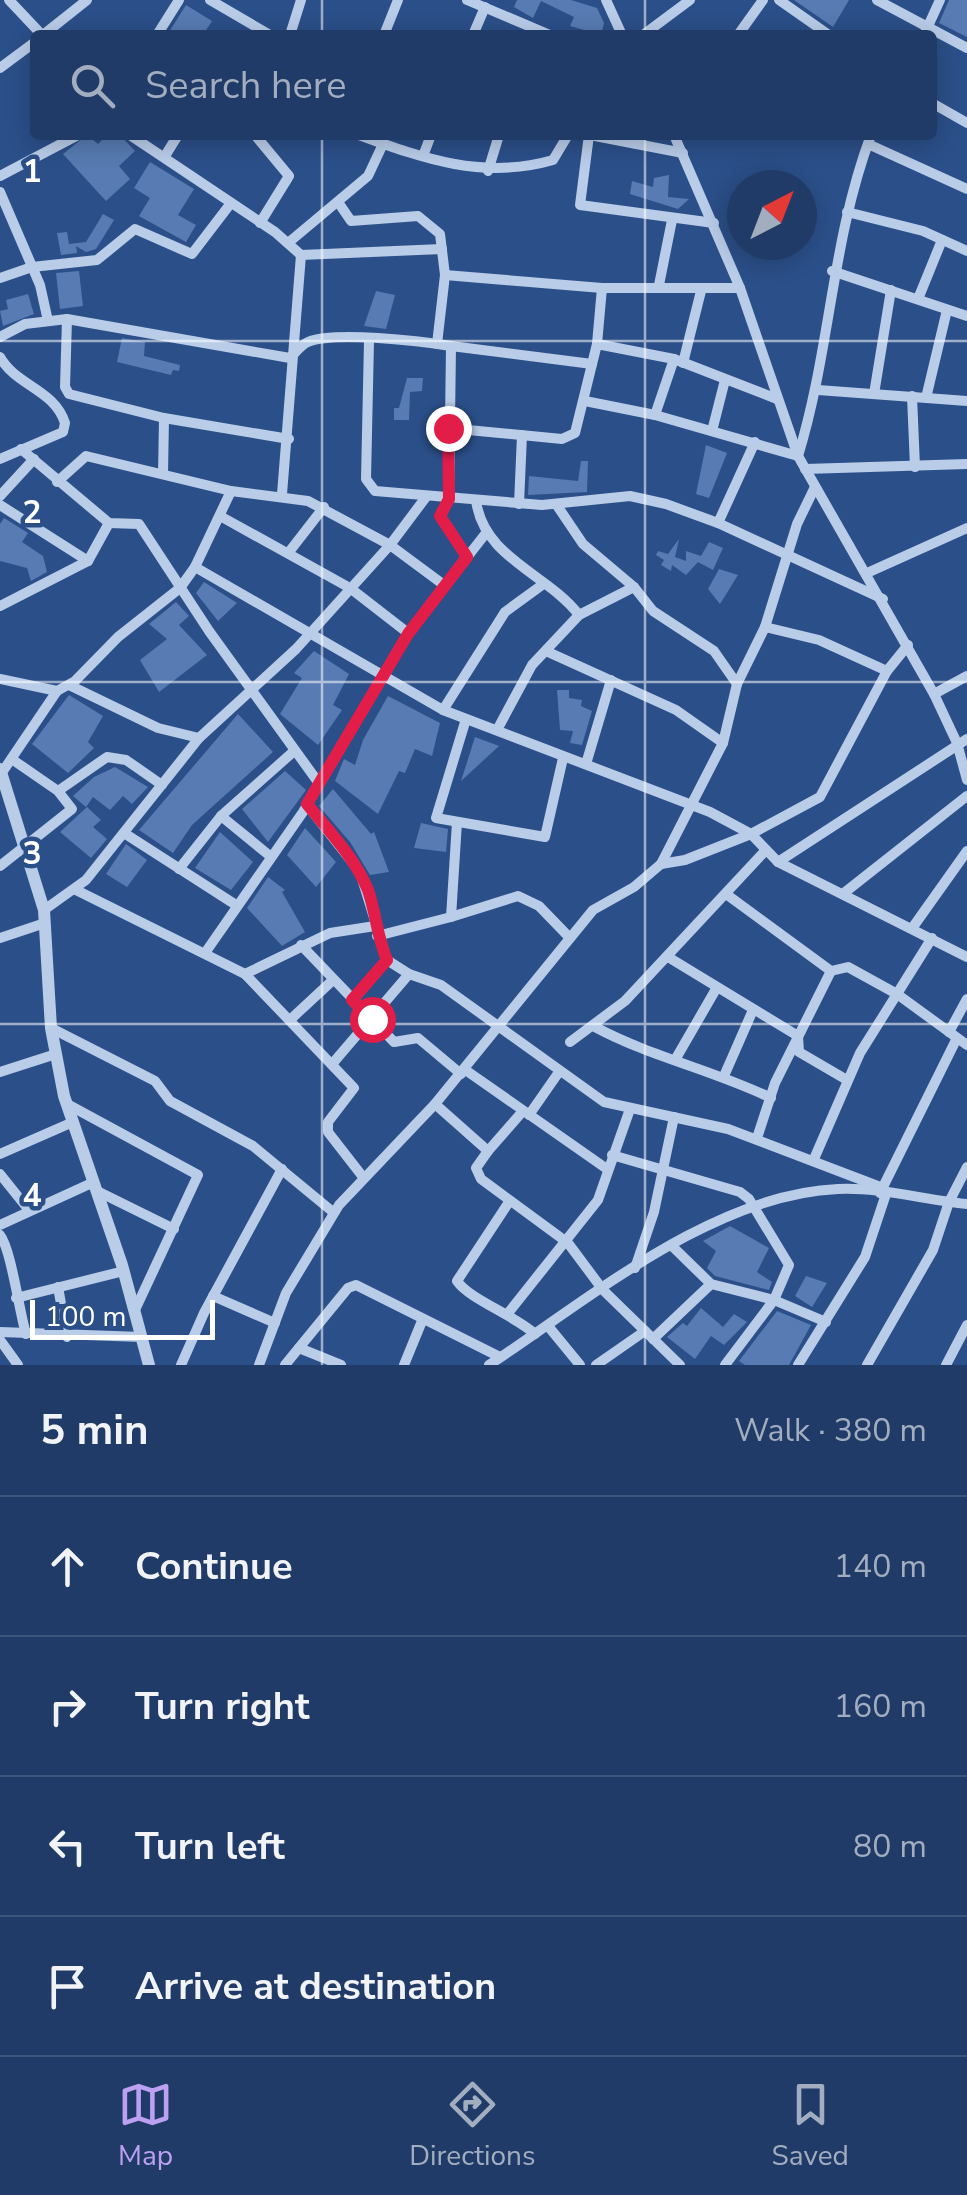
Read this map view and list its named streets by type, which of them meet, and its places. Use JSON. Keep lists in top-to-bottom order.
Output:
{
  "scale_bar": "100 m",
  "north": "top right",
  "page": {
    "search": "Search here",
    "scale": "100 m",
    "heading": ["5 min", "Walk · 380 m"],
    "list": [
      ["Continue", "140 m"],
      ["Turn right", "160 m"],
      ["Turn left", "80 m"],
      "Arrive at destination"
    ],
    "nav": ["Map", "Directions", "Saved"]
  },
  "grid": {
    "rows": [
      "1",
      "2",
      "3",
      "4"
    ]
  }
}
